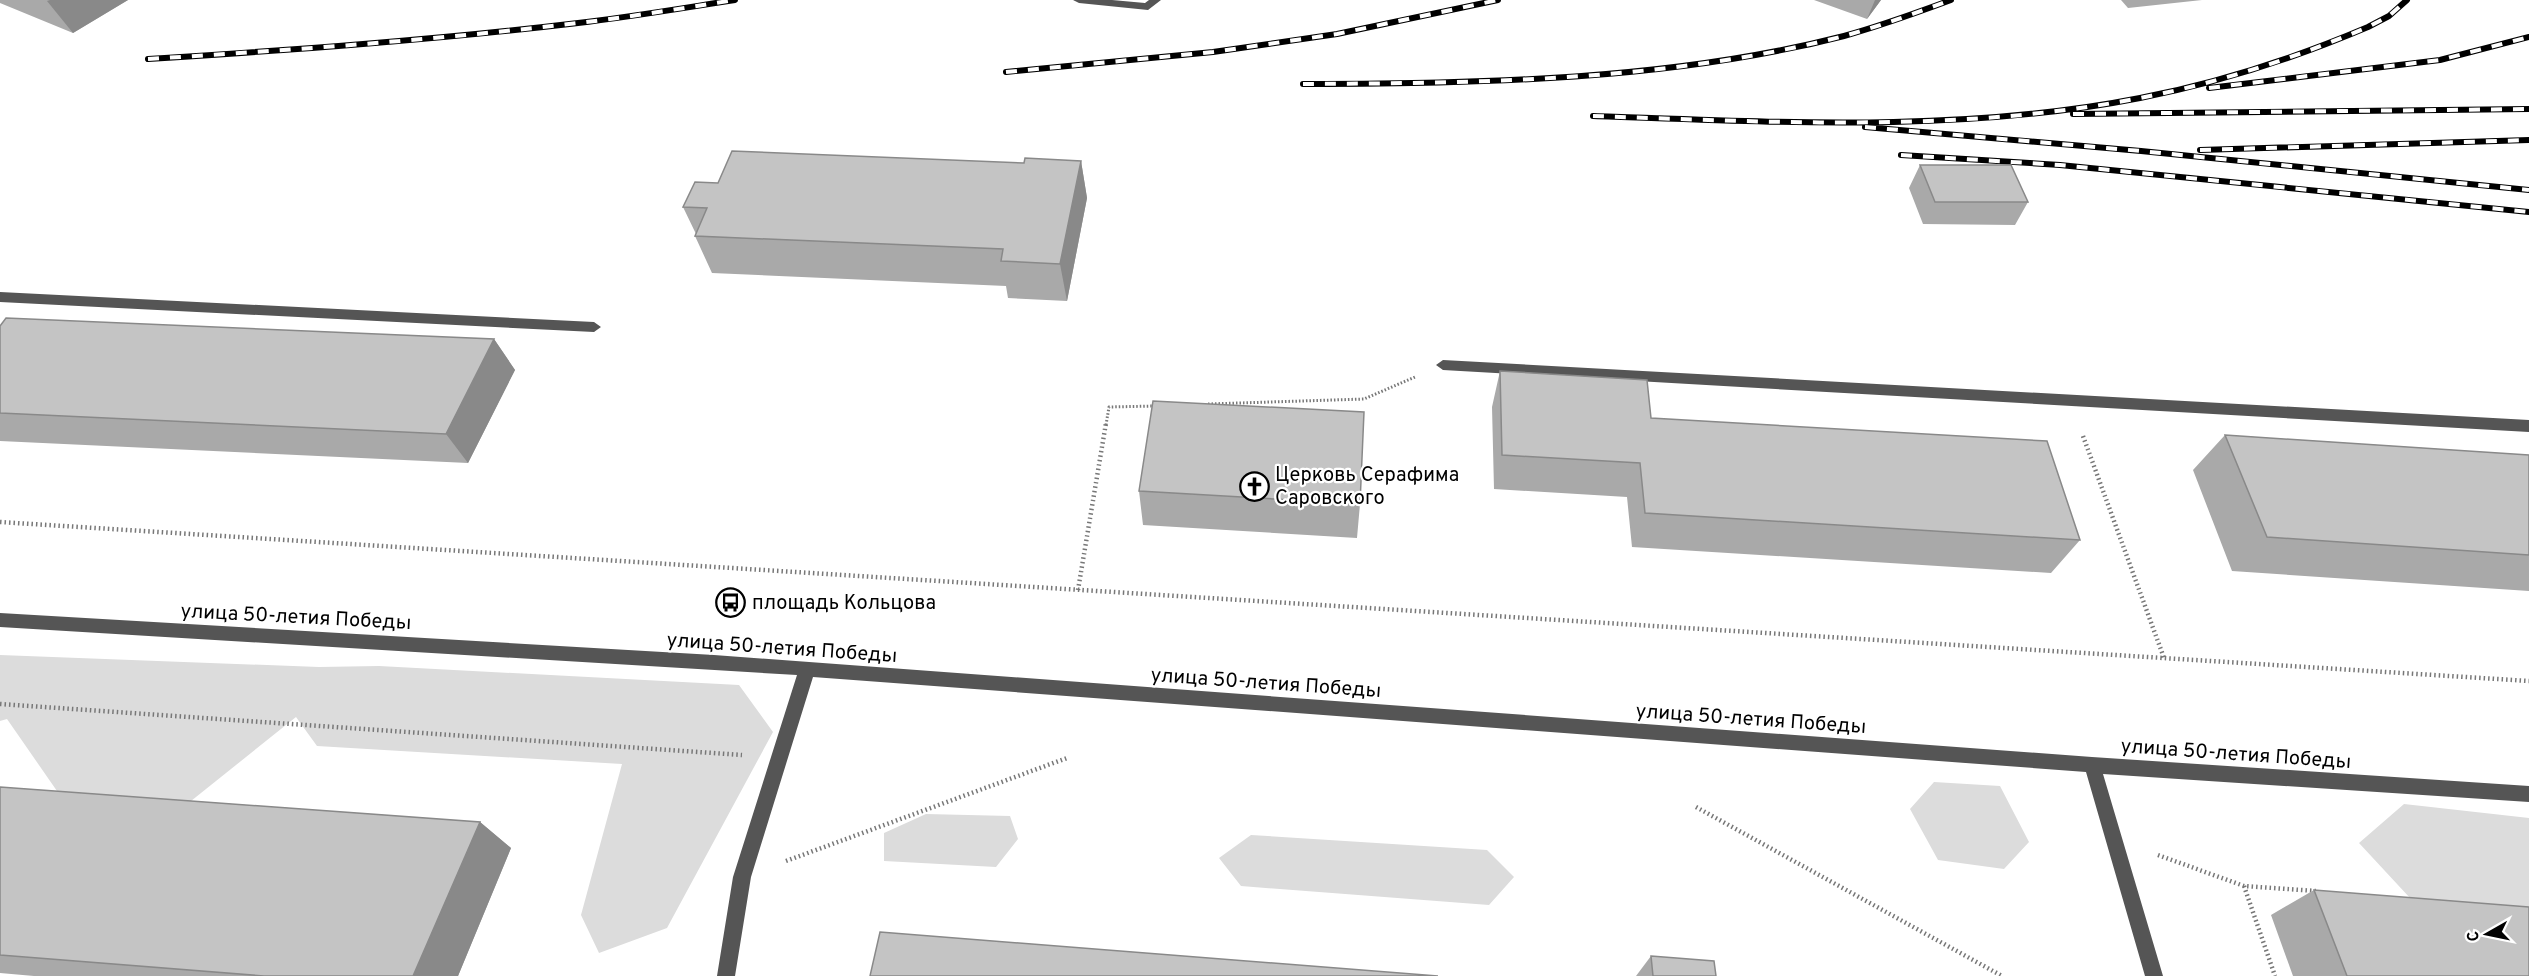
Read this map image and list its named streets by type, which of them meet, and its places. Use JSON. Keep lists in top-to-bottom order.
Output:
{
  "streets": {
    "street": ["улица 50-летия Победы"]
  },
  "places": {
    "church": ["Церковь Серафима Саровского"],
    "bus stop": ["площадь Кольцова"]
  },
  "north": "left"
}
